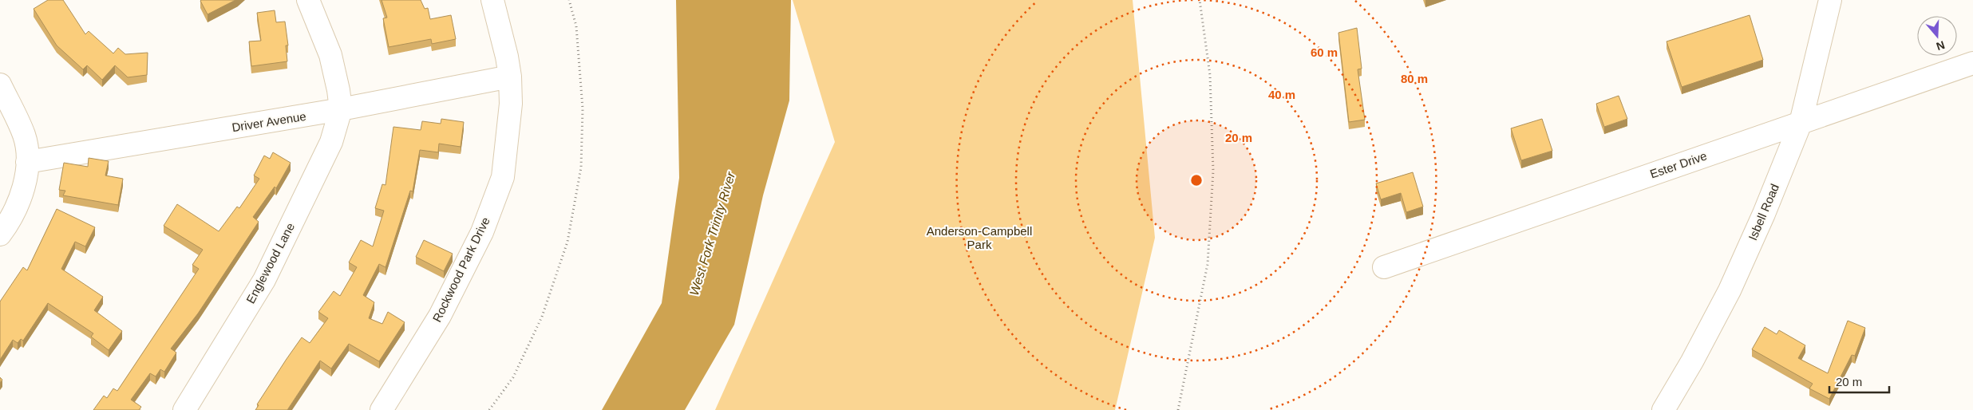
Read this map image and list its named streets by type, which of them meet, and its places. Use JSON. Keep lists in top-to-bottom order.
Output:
{
  "streets": {
    "street": [
      "Driver Avenue",
      "Ester Drive",
      "Isbell Road",
      "Englewood Lane",
      "Rockwood Park Drive"
    ]
  },
  "crossings": [
    ["Driver Avenue", "Englewood Lane"],
    ["Driver Avenue", "Rockwood Park Drive"],
    ["Ester Drive", "Isbell Road"]
  ],
  "water": ["West Fork Trinity River"],
  "parks": ["Anderson-Campbell Park"],
  "scale_bar": "20 m",
  "north": "bottom",
  "rings": [
    "60 m",
    "80 m",
    "40 m",
    "20 m"
  ]
}
